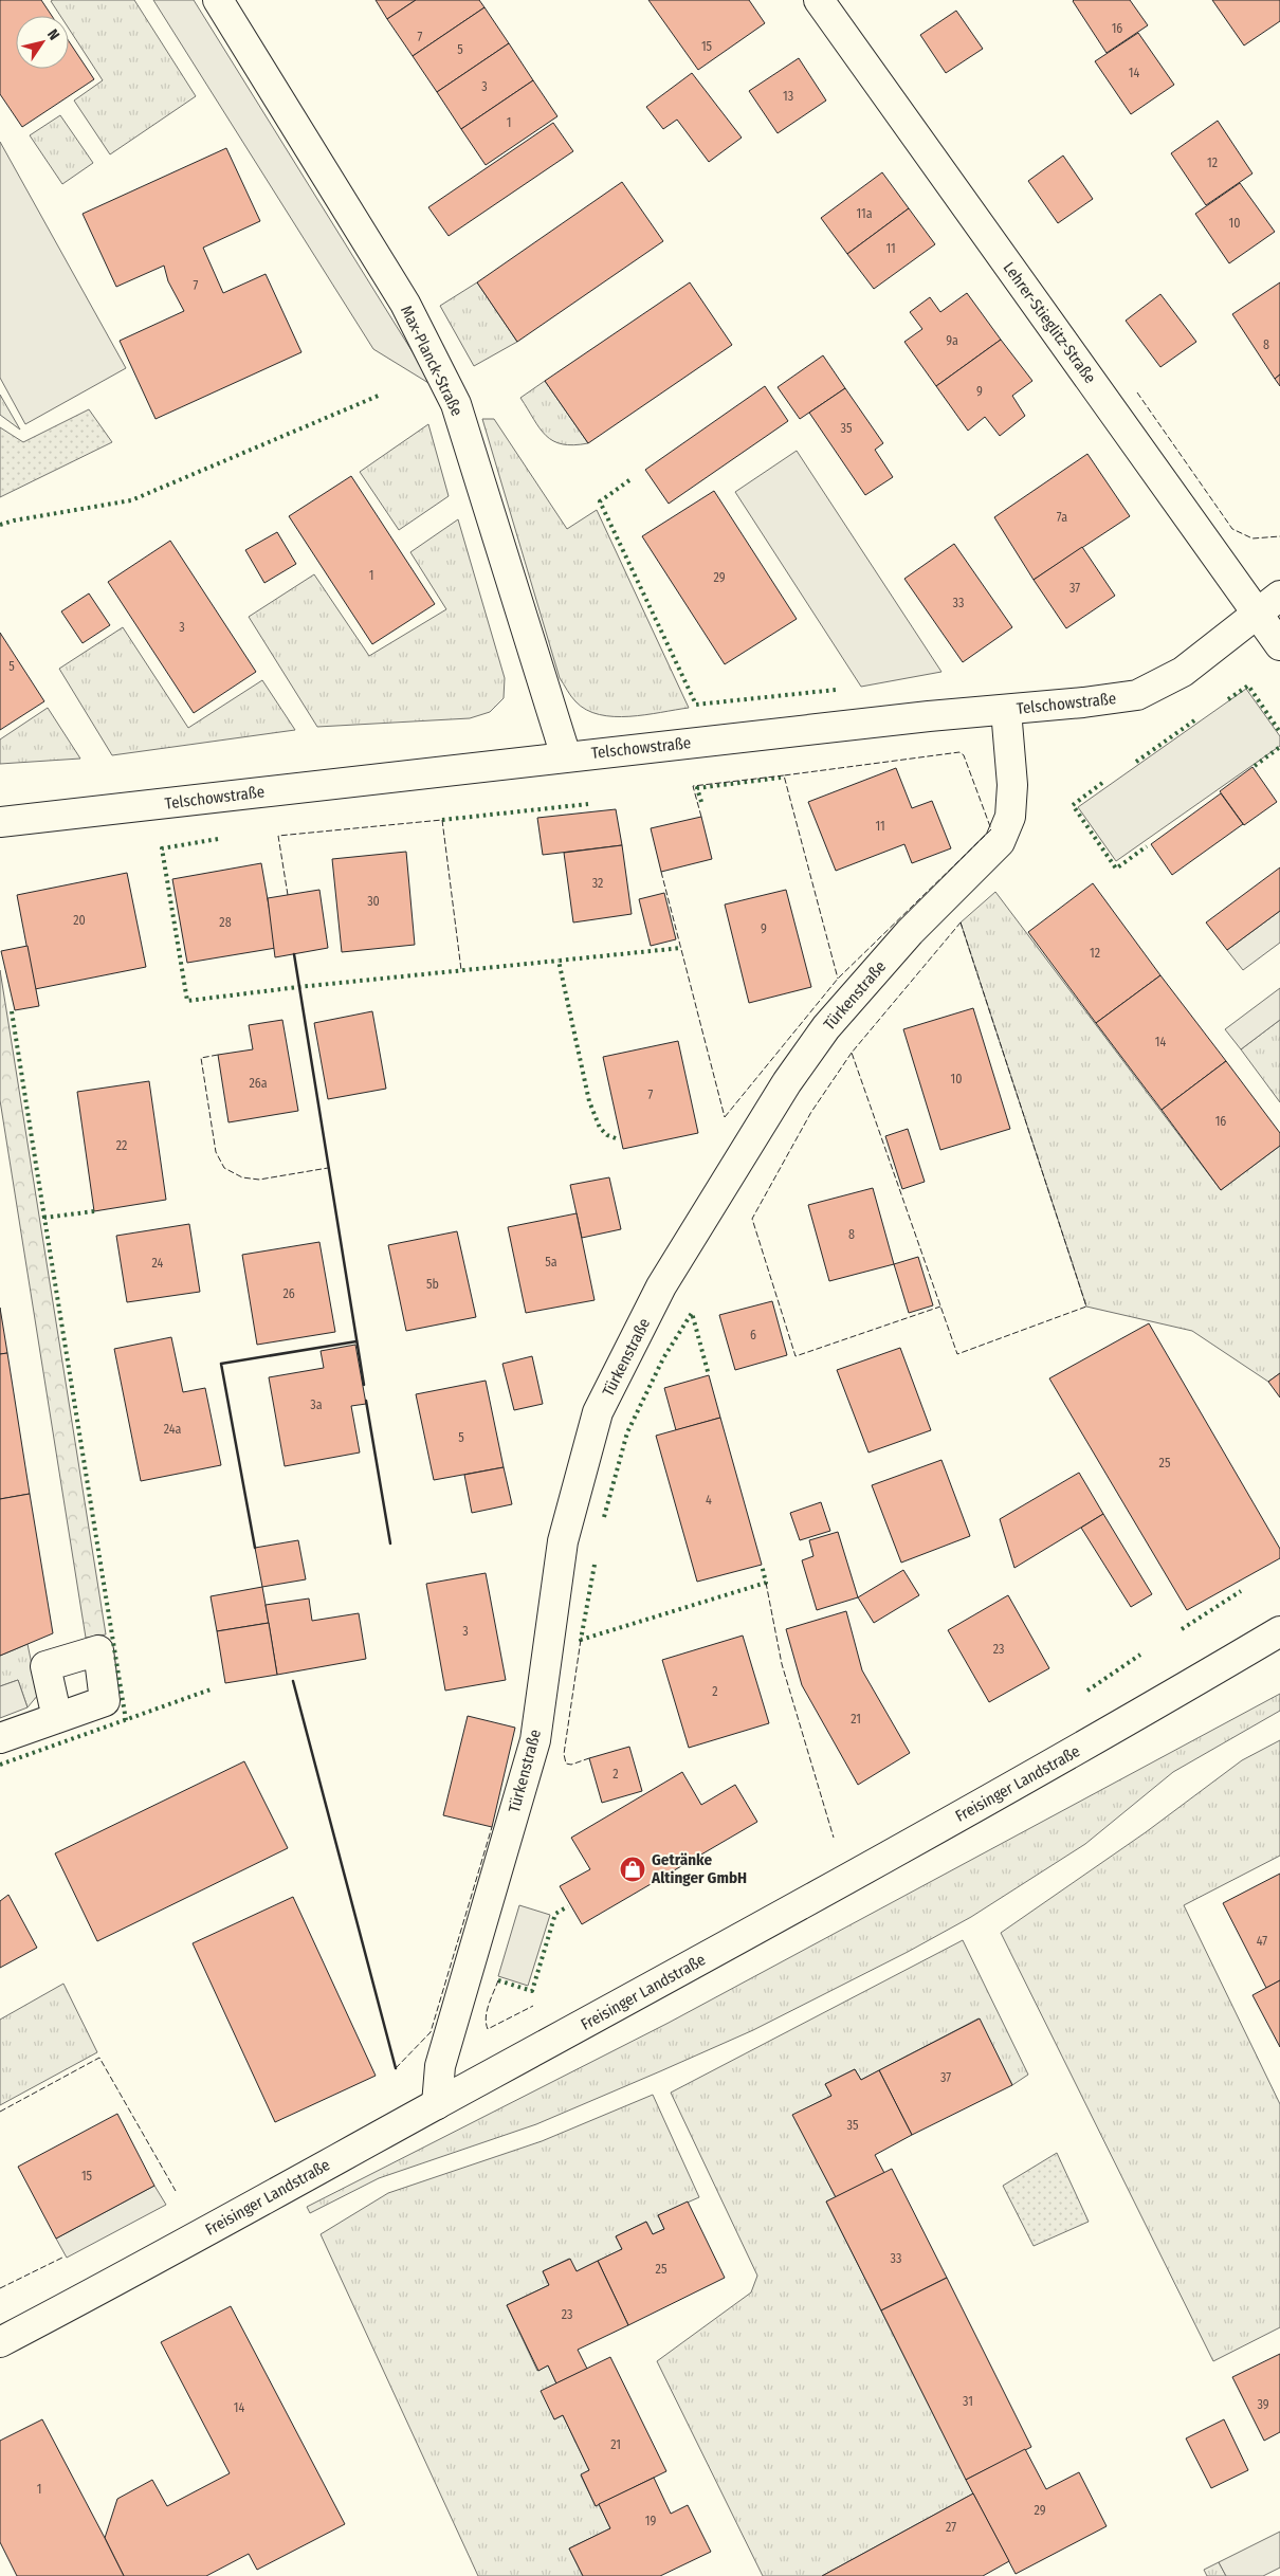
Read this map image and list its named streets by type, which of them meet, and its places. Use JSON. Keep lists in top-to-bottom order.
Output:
{
  "streets": {
    "street": [
      "Lehrer-Stieglitz-Straße",
      "Max-Planck-Straße",
      "Telschowstraße",
      "Türkenstraße",
      "Freisinger Landstraße"
    ]
  },
  "crossings": [
    ["Lehrer-Stieglitz-Straße", "Telschowstraße"],
    ["Max-Planck-Straße", "Telschowstraße"],
    ["Telschowstraße", "Türkenstraße"],
    ["Türkenstraße", "Freisinger Landstraße"]
  ],
  "places": {
    "shop": ["Getränke Altinger GmbH"]
  },
  "house_numbers": [
    "16",
    "7",
    "15",
    "5",
    "14",
    "3",
    "13",
    "1",
    "12",
    "11a",
    "10",
    "11",
    "7",
    "9a",
    "8",
    "9",
    "35",
    "7a",
    "1",
    "29",
    "37",
    "33",
    "3",
    "5",
    "11",
    "32",
    "30",
    "20",
    "28",
    "9",
    "12",
    "14",
    "10",
    "26a",
    "7",
    "16",
    "22",
    "8",
    "5a",
    "24",
    "5b",
    "26",
    "6",
    "3a",
    "24a",
    "5",
    "25",
    "4",
    "3",
    "23",
    "2",
    "21",
    "2",
    "47",
    "37",
    "35",
    "15",
    "33",
    "25",
    "23",
    "31",
    "39",
    "14",
    "21",
    "1",
    "29",
    "19",
    "27"
  ],
  "north": "top right"
}
